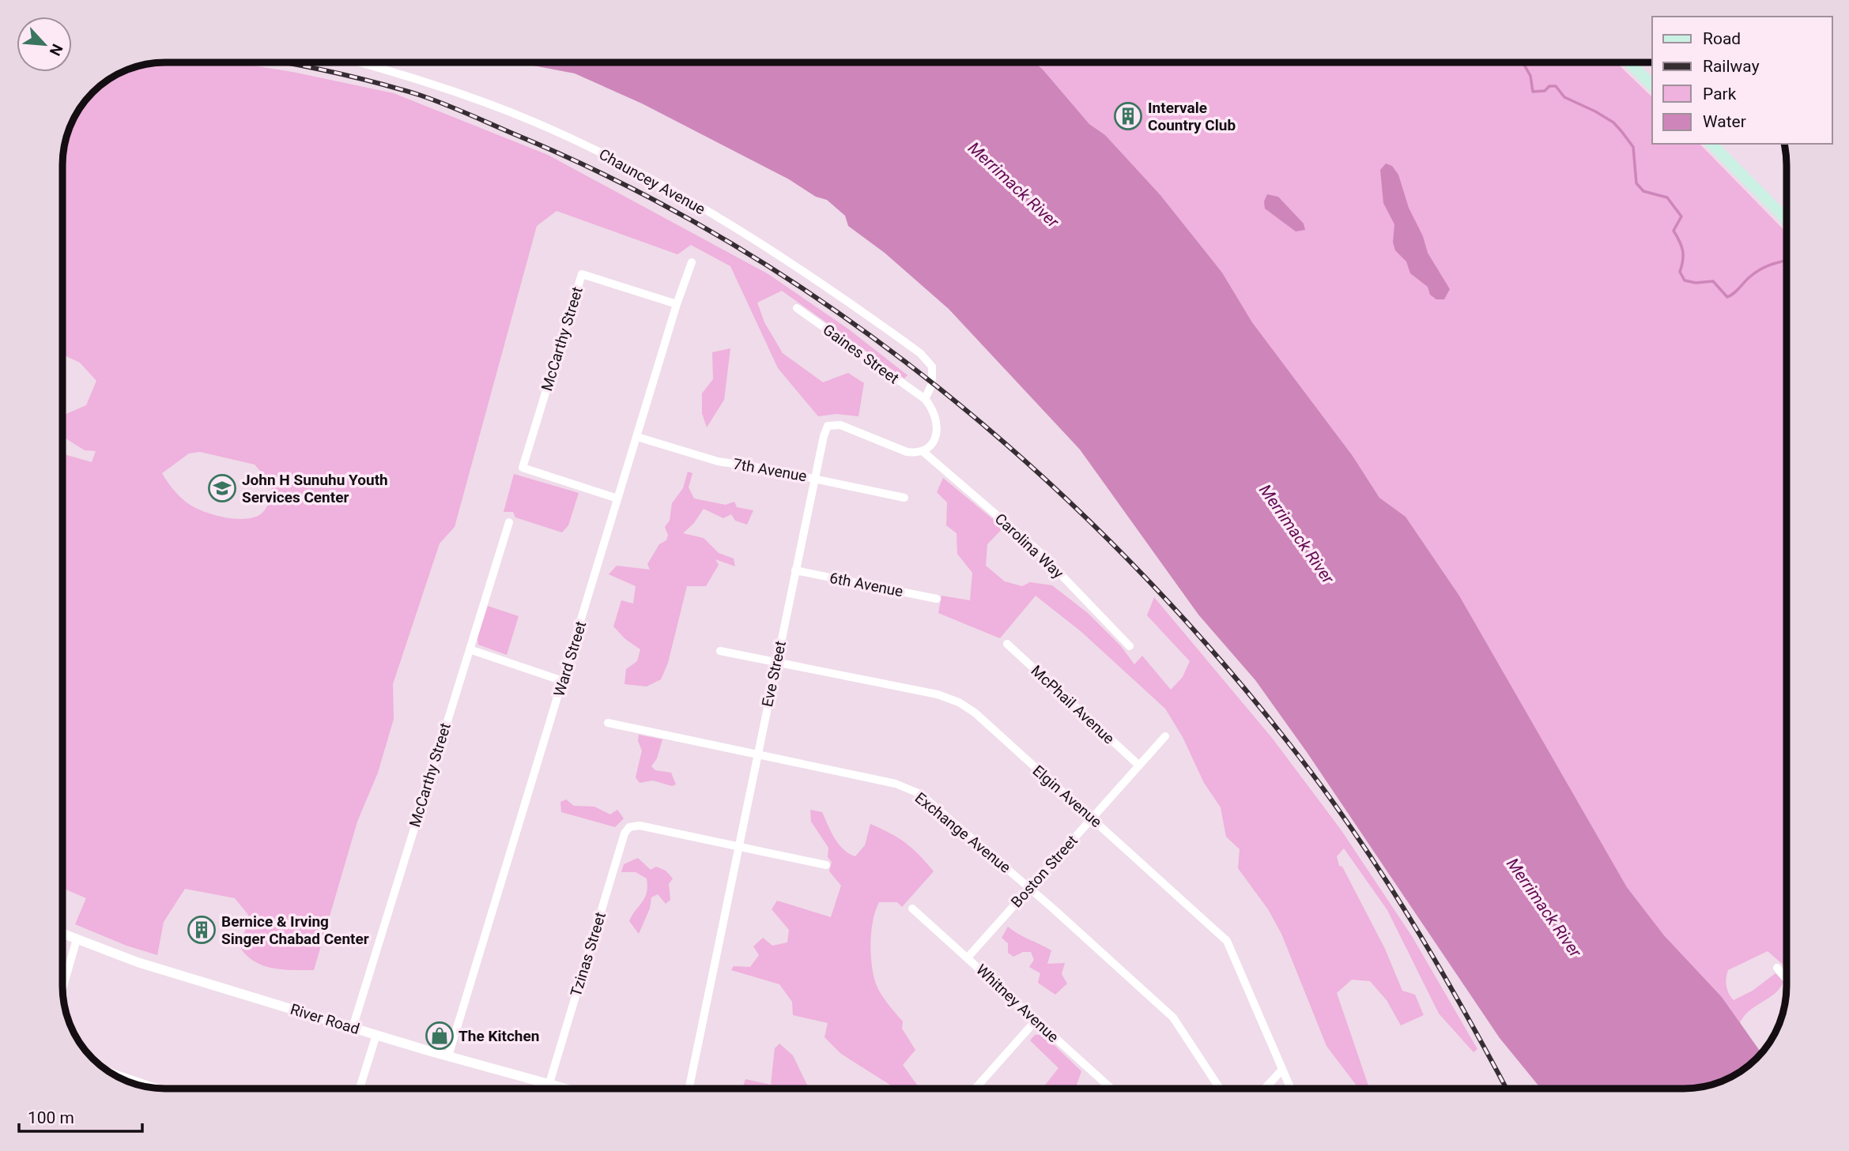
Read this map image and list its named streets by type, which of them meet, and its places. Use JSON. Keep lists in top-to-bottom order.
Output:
{
  "streets": {
    "street": [
      "Chauncey Avenue",
      "McCarthy Street",
      "Gaines Street",
      "7th Avenue",
      "Carolina Way",
      "6th Avenue",
      "Ward Street",
      "Eve Street",
      "McPhail Avenue",
      "Elgin Avenue",
      "Exchange Avenue",
      "Boston Street",
      "Tzinas Street",
      "Whitney Avenue",
      "River Road"
    ]
  },
  "crossings": [
    ["Chauncey Avenue", "Gaines Street"],
    ["McCarthy Street", "Ward Street"],
    ["McCarthy Street", "River Road"],
    ["7th Avenue", "Ward Street"],
    ["7th Avenue", "Eve Street"],
    ["Carolina Way", "Eve Street"],
    ["6th Avenue", "Eve Street"],
    ["Ward Street", "River Road"],
    ["Eve Street", "Elgin Avenue"],
    ["Eve Street", "Exchange Avenue"],
    ["Eve Street", "Tzinas Street"],
    ["McPhail Avenue", "Boston Street"],
    ["Elgin Avenue", "Boston Street"],
    ["Exchange Avenue", "Boston Street"],
    ["Boston Street", "Whitney Avenue"],
    ["Tzinas Street", "River Road"]
  ],
  "water": ["Merrimack River"],
  "places": {
    "building": ["Intervale Country Club", "Bernice & Irving Singer Chabad Center"],
    "school or university": ["John H Sunuhu Youth Services Center"],
    "shop": ["The Kitchen"]
  },
  "legend": [
    "Road",
    "Railway",
    "Park",
    "Water"
  ],
  "scale_bar": "100 m",
  "north": "bottom right"
}
